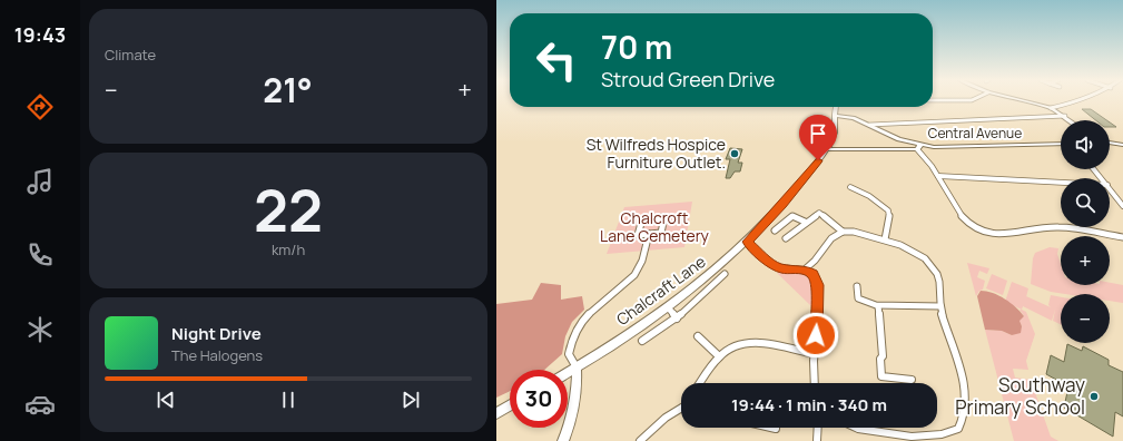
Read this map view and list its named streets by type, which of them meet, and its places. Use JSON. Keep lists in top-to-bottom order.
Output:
{
  "streets": {
    "street": ["Central Avenue", "Chalcraft Lane"]
  },
  "crossings": [
    ["Central Avenue", "Chalcraft Lane"]
  ],
  "parks": ["Chalcroft Lane Cemetery"],
  "places": ["St Wilfreds Hospice Furniture Outlet.", "Southway Primary School"],
  "page": {
    "tabs": "19:43",
    "tile": [
      "Climate",
      ["22", "km/h"]
    ],
    "turn": ["70 m", "Stroud Green Drive"],
    "heat": ["−", "21°", "+"],
    "map_buttons": ["+", "−"],
    "song": ["Night Drive", "The Halogens"],
    "limit": "30",
    "trip": "19:44 · 1 min · 340 m"
  }
}
